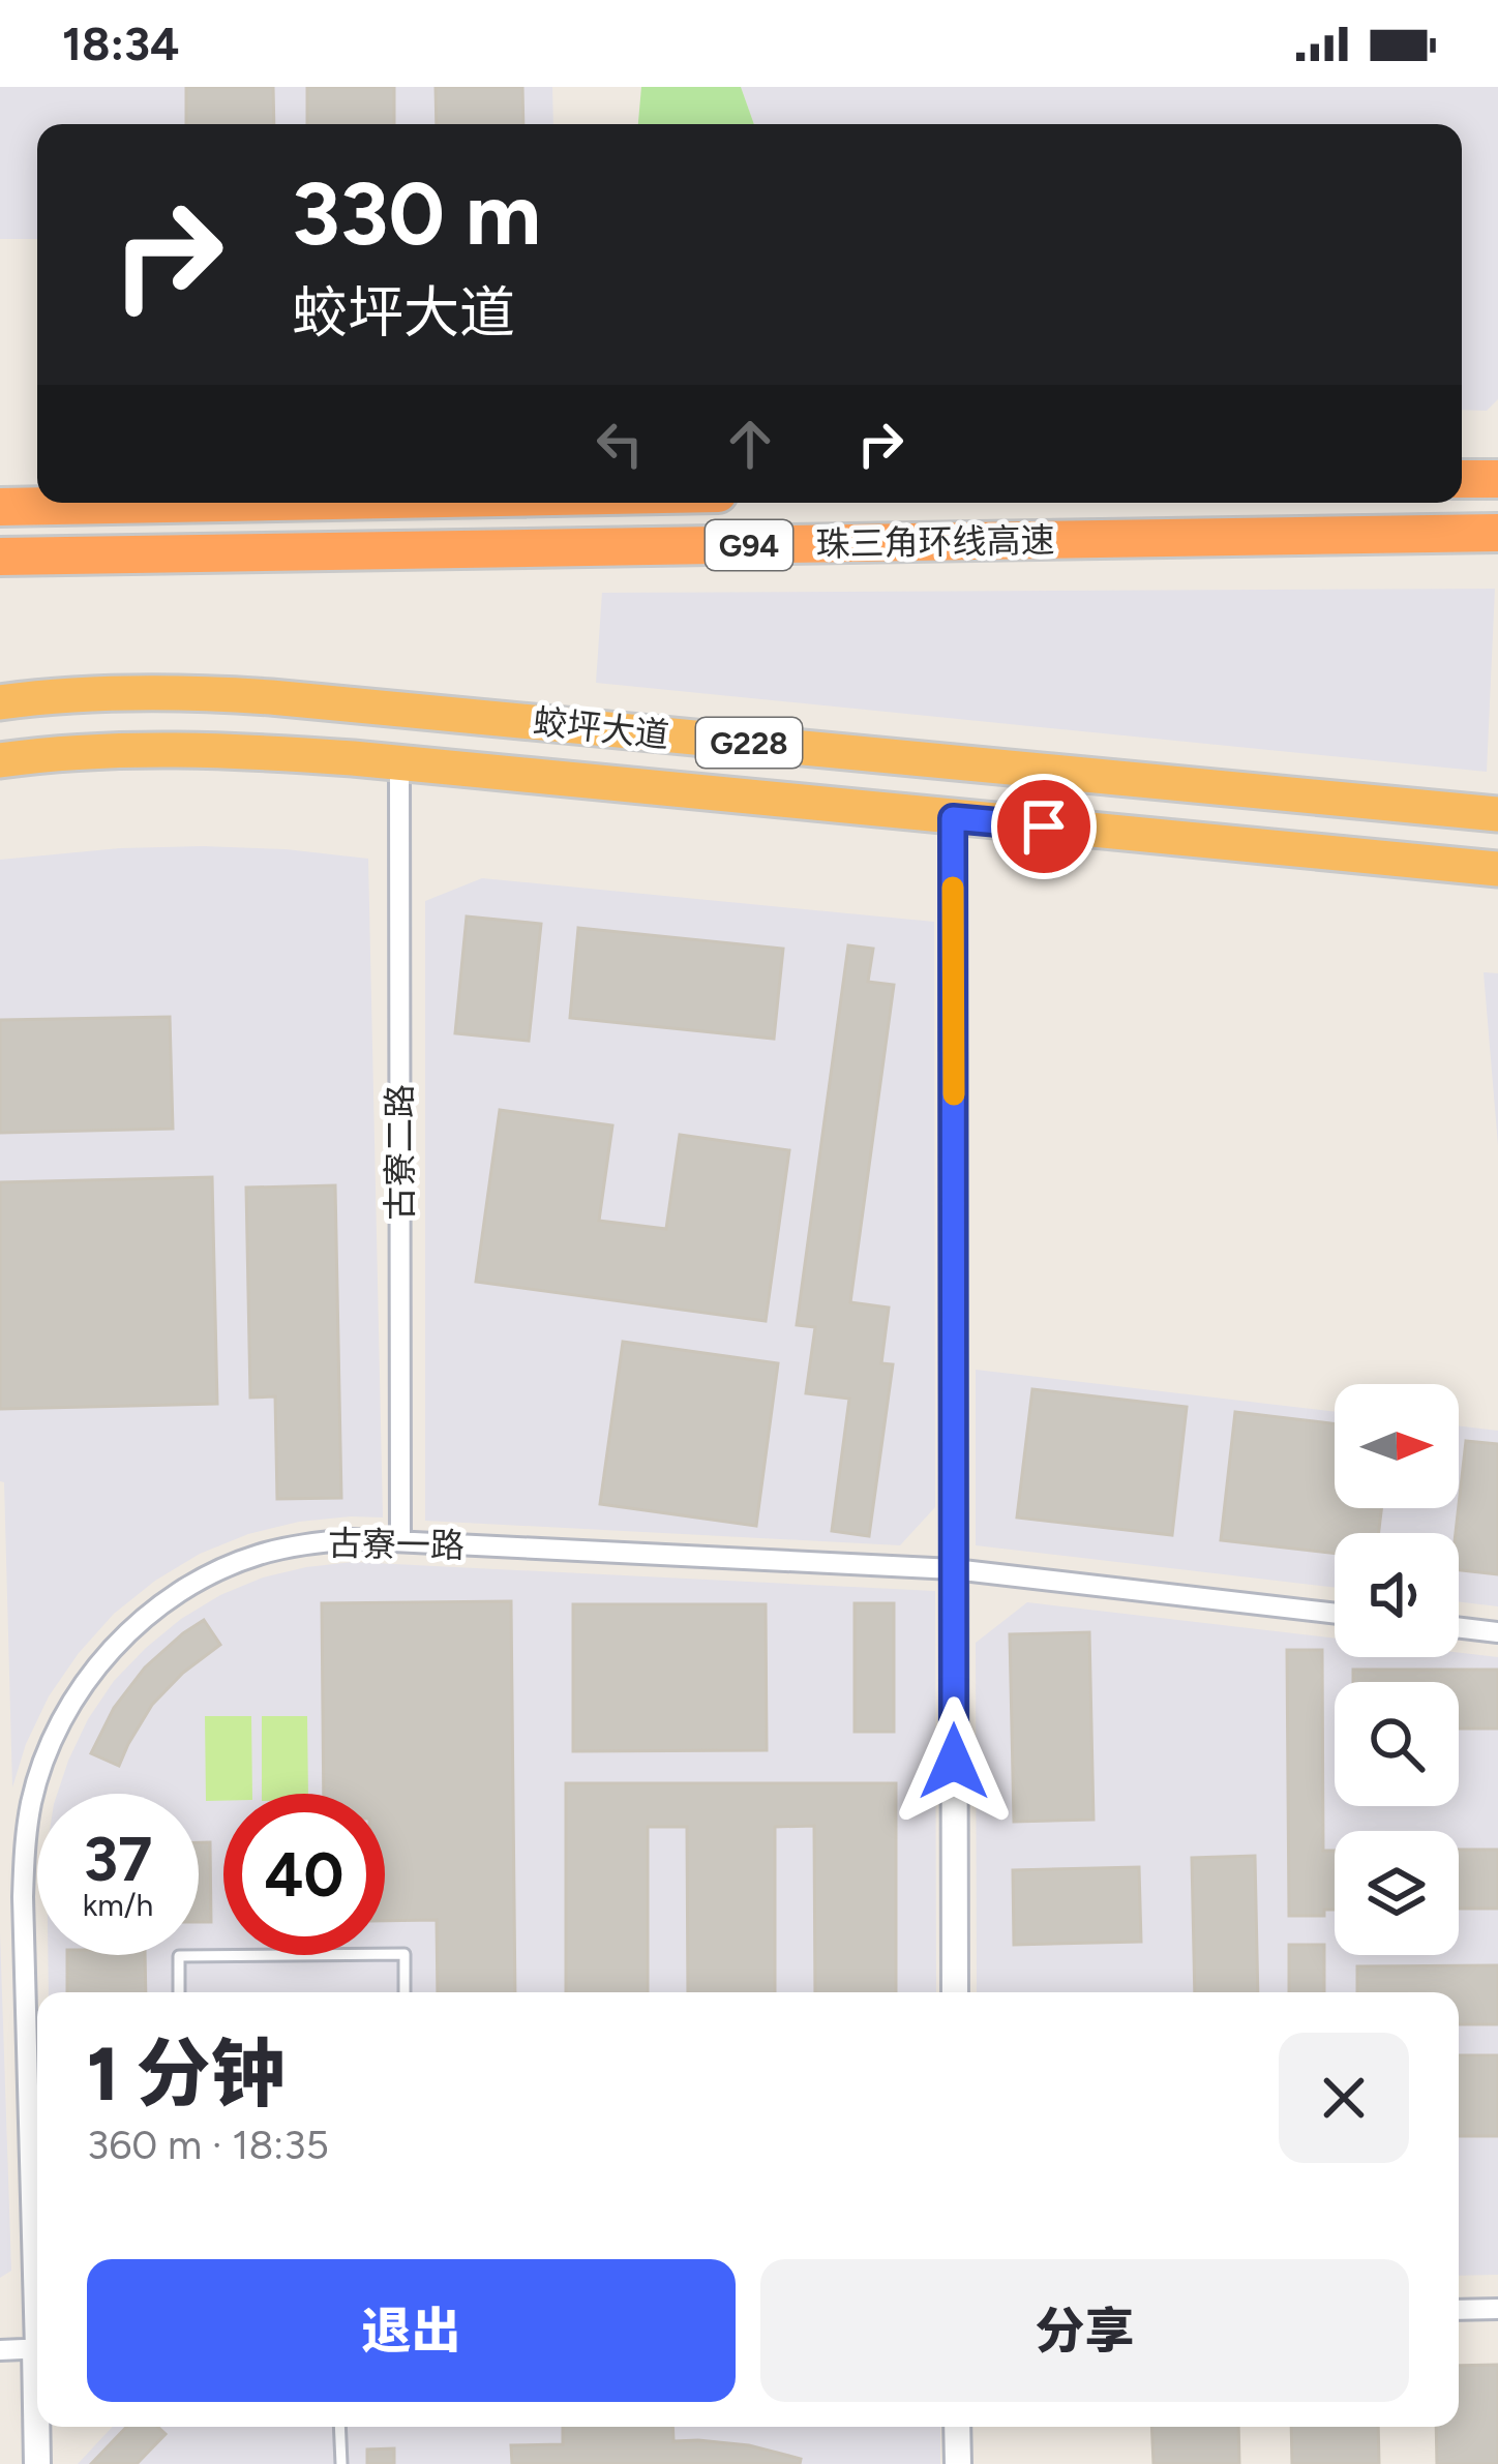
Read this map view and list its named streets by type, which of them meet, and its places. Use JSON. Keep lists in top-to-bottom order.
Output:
{
  "streets": {
    "highway": [
      "珠三角环线高速",
      "G94",
      "蛟坪大道",
      "G228"
    ],
    "street": ["古寮二路", "古寮一路"]
  },
  "crossings": [
    ["蛟坪大道", "古寮二路"],
    ["古寮二路", "古寮一路"]
  ],
  "north": "right",
  "page": {
    "status": "18:34",
    "turn": ["330 m", "蛟坪大道"],
    "speed": "37 km/h",
    "limit": "40",
    "heading": ["1 分钟", "360 m · 18:35"],
    "buttons": ["退出", "分享"]
  }
}
